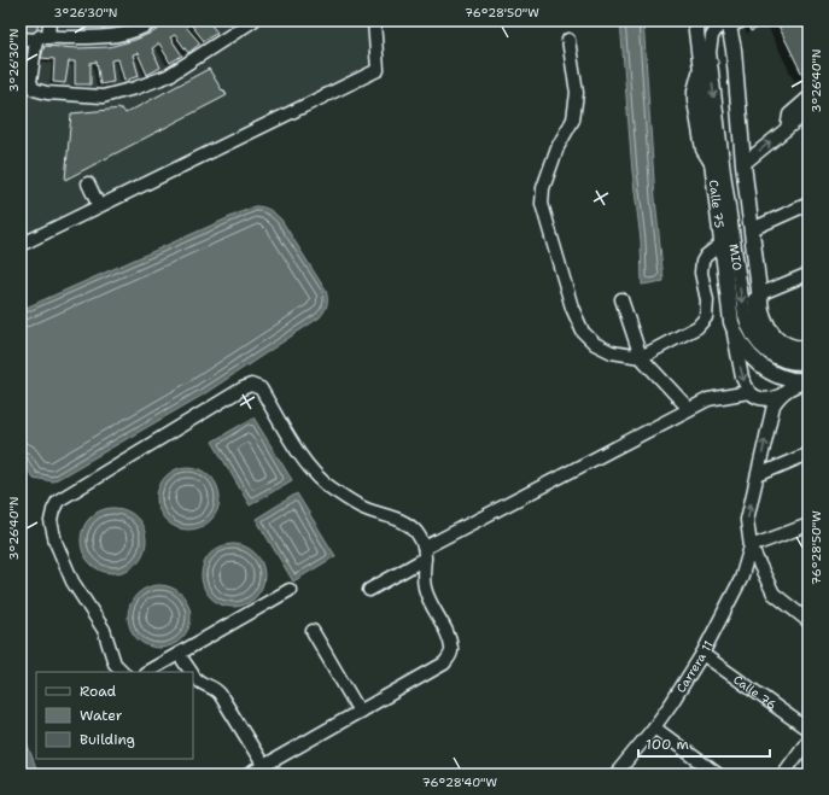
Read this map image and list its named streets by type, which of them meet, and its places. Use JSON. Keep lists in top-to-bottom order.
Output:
{
  "streets": {
    "main road": ["Calle 75"],
    "street": ["MIO", "Carrera 11", "Calle 76"]
  },
  "crossings": [
    ["Carrera 11", "Calle 76"]
  ],
  "legend": ["Road", "Water", "Building"],
  "scale_bar": "100 m",
  "coordinates": [
    "3°26'30\"N",
    "76°28'50\"W",
    "3°26'40\"N",
    "76°28'40\"W"
  ]
}
